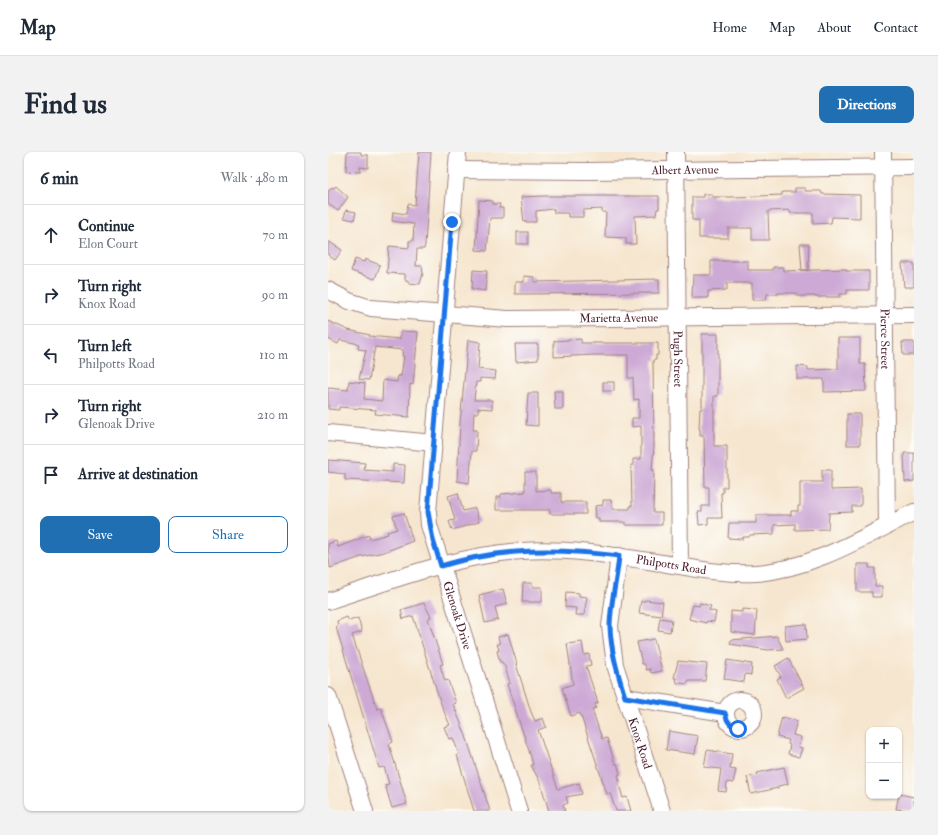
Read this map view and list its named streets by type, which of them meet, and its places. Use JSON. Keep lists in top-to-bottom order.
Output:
{
  "streets": {
    "street": [
      "Albert Avenue",
      "Marietta Avenue",
      "Pierce Street",
      "Pugh Street",
      "Philpotts Road",
      "Glenoak Drive",
      "Knox Road"
    ]
  },
  "crossings": [
    ["Albert Avenue", "Pierce Street"],
    ["Albert Avenue", "Pugh Street"],
    ["Albert Avenue", "Glenoak Drive"],
    ["Marietta Avenue", "Pierce Street"],
    ["Marietta Avenue", "Pugh Street"],
    ["Marietta Avenue", "Glenoak Drive"],
    ["Pierce Street", "Philpotts Road"],
    ["Pugh Street", "Philpotts Road"],
    ["Philpotts Road", "Glenoak Drive"],
    ["Philpotts Road", "Knox Road"]
  ],
  "page": {
    "header": "Map",
    "nav": [
      "Home",
      "Map",
      "About",
      "Contact"
    ],
    "buttons": [
      "Directions",
      ["Save", "Share"]
    ],
    "title": "Find us",
    "heading": ["6 min", "Walk · 480 m"],
    "list": [
      ["Continue", "Elon Court", "70 m"],
      ["Turn right", "Knox Road", "90 m"],
      ["Turn left", "Philpotts Road", "110 m"],
      ["Turn right", "Glenoak Drive", "210 m"],
      "Arrive at destination"
    ],
    "map_buttons": ["+", "−"]
  }
}
